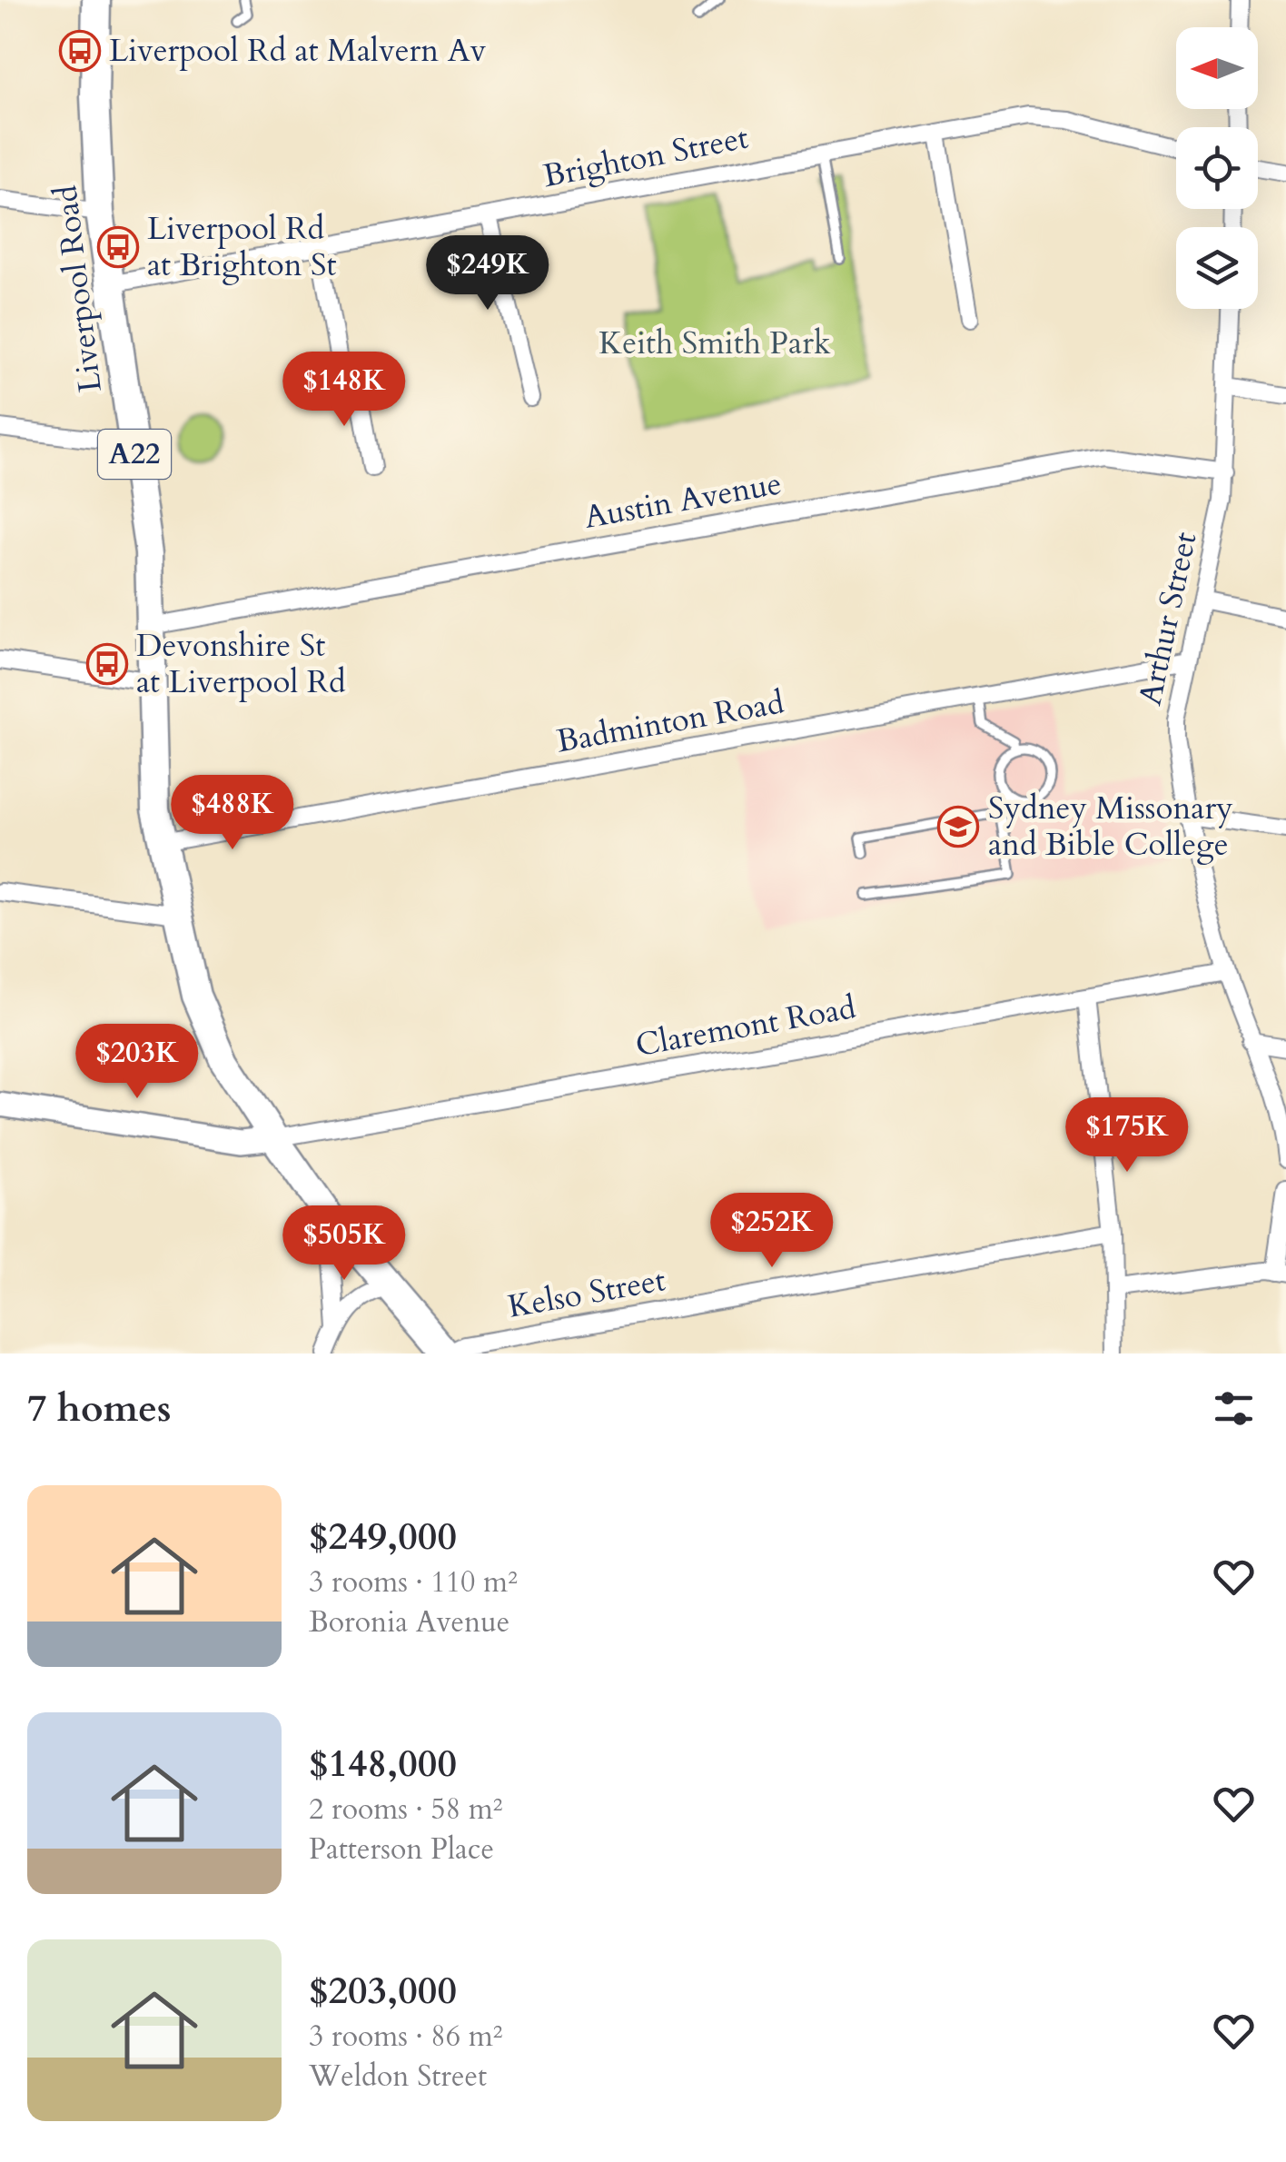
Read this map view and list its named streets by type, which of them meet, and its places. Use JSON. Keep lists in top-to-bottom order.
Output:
{
  "streets": {
    "highway": ["Liverpool Road", "A22"],
    "street": [
      "Brighton Street",
      "Austin Avenue",
      "Arthur Street",
      "Badminton Road",
      "Claremont Road",
      "Kelso Street"
    ]
  },
  "crossings": [
    ["Brighton Street", "Liverpool Road"],
    ["Liverpool Road", "Austin Avenue"],
    ["Liverpool Road", "Badminton Road"],
    ["Liverpool Road", "Claremont Road"],
    ["Liverpool Road", "Kelso Street"],
    ["Austin Avenue", "Arthur Street"],
    ["Arthur Street", "Badminton Road"],
    ["Arthur Street", "Claremont Road"]
  ],
  "parks": ["Keith Smith Park"],
  "places": {
    "bus stop": ["Liverpool Rd at Malvern Av", "Liverpool Rd at Brighton St", "Devonshire St at Liverpool Rd"],
    "school or university": ["Sydney Missonary and Bible College"]
  },
  "north": "left",
  "page": {
    "price": [
      "$249K",
      "$148K",
      "$488K",
      "$203K",
      "$175K",
      "$252K",
      "$505K"
    ],
    "heading": "7 homes",
    "list": [
      {
        "name": "$249,000",
        "note": "3 rooms · 110 m² · Boronia Avenue"
      },
      {
        "name": "$148,000",
        "note": "2 rooms · 58 m² · Patterson Place"
      },
      {
        "name": "$203,000",
        "note": "3 rooms · 86 m² · Weldon Street"
      }
    ]
  }
}
